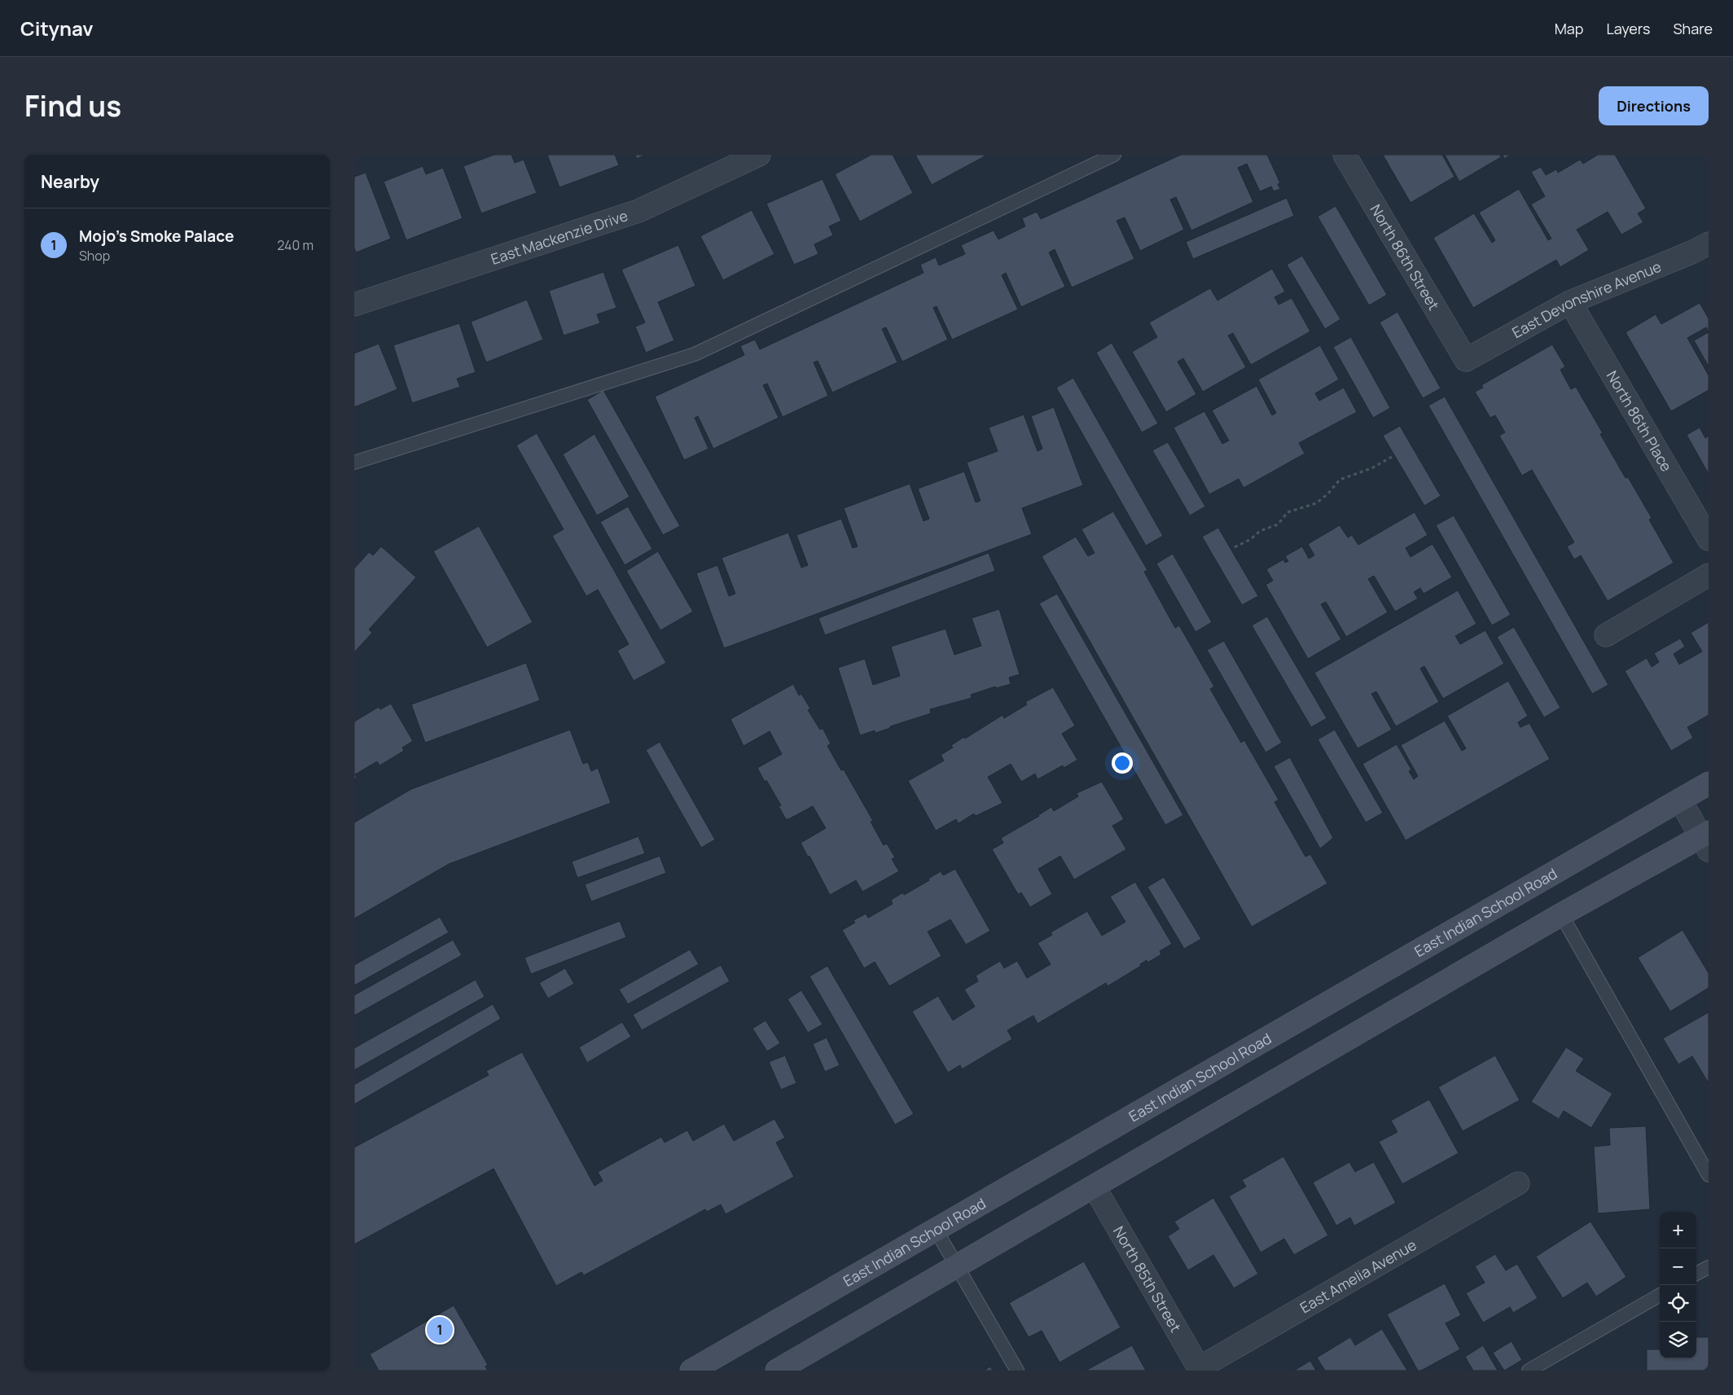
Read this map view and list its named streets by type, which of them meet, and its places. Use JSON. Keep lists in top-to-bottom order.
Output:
{
  "streets": {
    "main road": ["East Indian School Road"],
    "street": [
      "East Mackenzie Drive",
      "North 86th Street",
      "East Devonshire Avenue",
      "North 86th Place",
      "East Amelia Avenue",
      "North 85th Street"
    ]
  },
  "crossings": [
    ["North 86th Street", "East Devonshire Avenue"],
    ["East Devonshire Avenue", "North 86th Place"],
    ["East Amelia Avenue", "North 85th Street"]
  ],
  "page": {
    "header": "Citynav",
    "nav": ["Map", "Layers", "Share"],
    "title": "Find us",
    "buttons": "Directions",
    "heading": "Nearby",
    "list": [
      {
        "mark": "1",
        "name": "Mojo's Smoke Palace",
        "note": "Shop",
        "value": "240 m"
      }
    ],
    "map_buttons": ["+", "−"],
    "pins": "1"
  }
}
